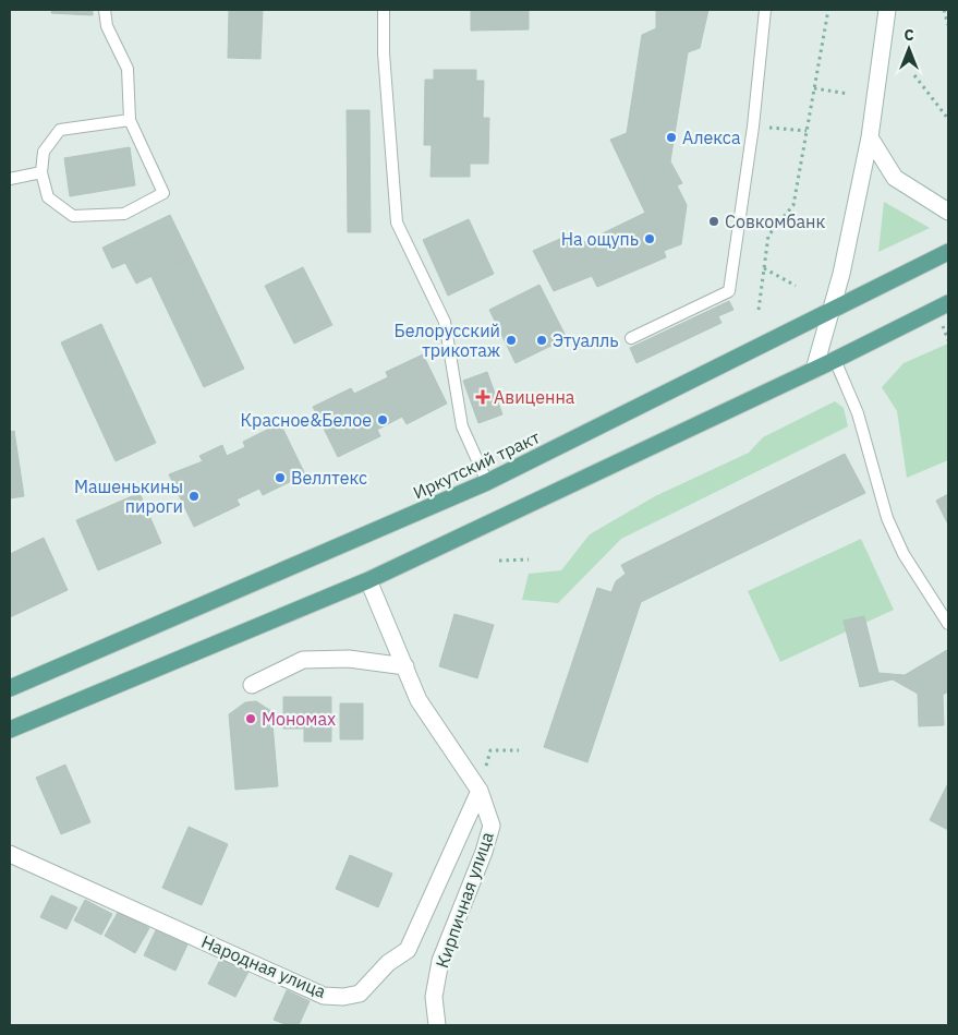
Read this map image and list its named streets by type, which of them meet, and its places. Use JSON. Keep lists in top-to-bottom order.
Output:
{
  "streets": {
    "main road": ["Иркутский тракт"],
    "street": ["Кирпичная улица", "Народная улица"]
  },
  "crossings": [
    ["Кирпичная улица", "Народная улица"]
  ],
  "places": {
    "other": [
      "Алекса",
      "Совкомбанк",
      "На ощупь",
      "Белорусский трикотаж",
      "Этуалль",
      "Красное&Белое",
      "Веллтекс",
      "Машенькины пироги",
      "Мономах"
    ],
    "health": ["Авиценна"]
  },
  "north": "top"
}
